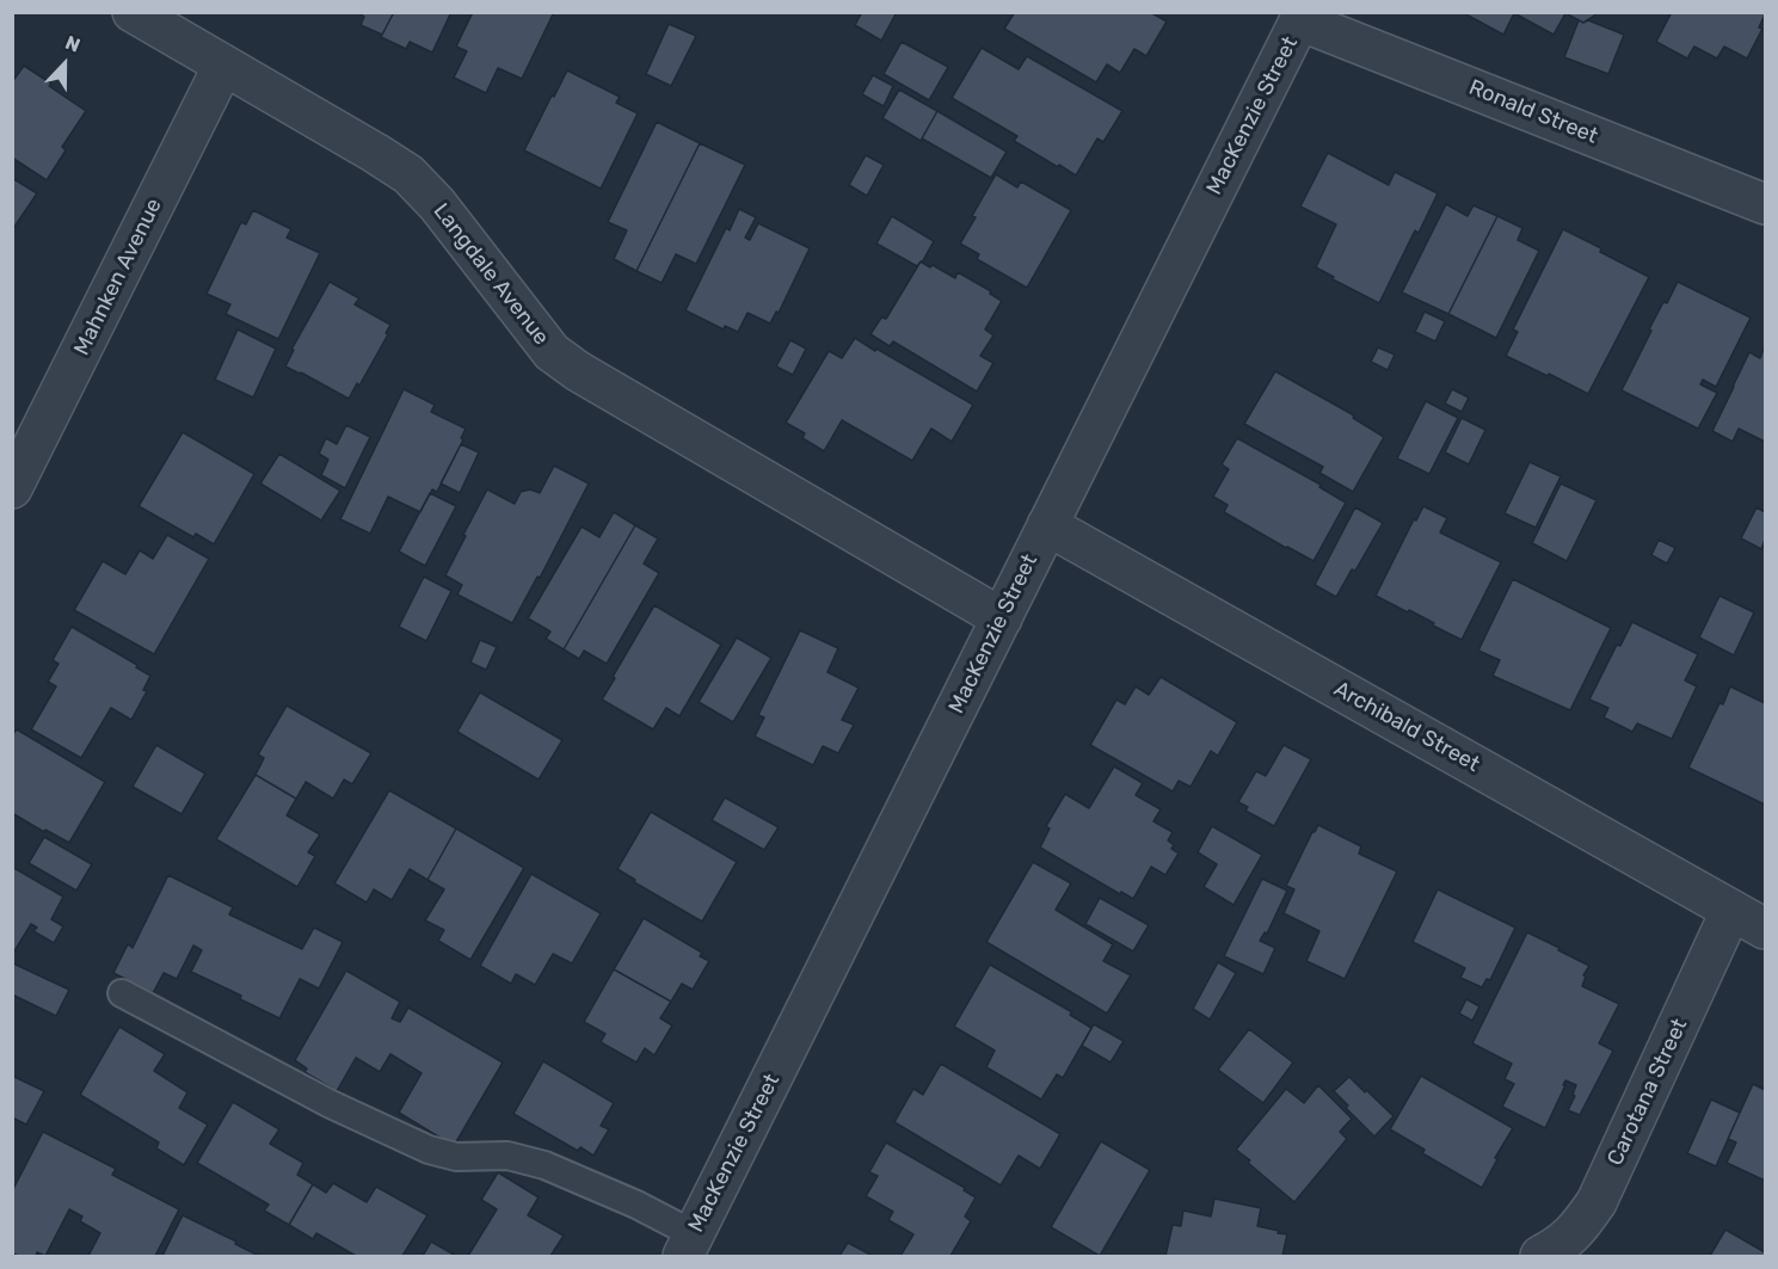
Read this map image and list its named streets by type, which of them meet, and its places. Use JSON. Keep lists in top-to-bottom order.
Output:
{
  "streets": {
    "street": [
      "Ronald Street",
      "MacKenzie Street",
      "Langdale Avenue",
      "Mahnken Avenue",
      "Archibald Street",
      "Carotana Street"
    ]
  },
  "crossings": [
    ["Ronald Street", "MacKenzie Street"],
    ["MacKenzie Street", "Langdale Avenue"],
    ["MacKenzie Street", "Archibald Street"],
    ["Langdale Avenue", "Mahnken Avenue"],
    ["Archibald Street", "Carotana Street"]
  ],
  "north": "top"
}
